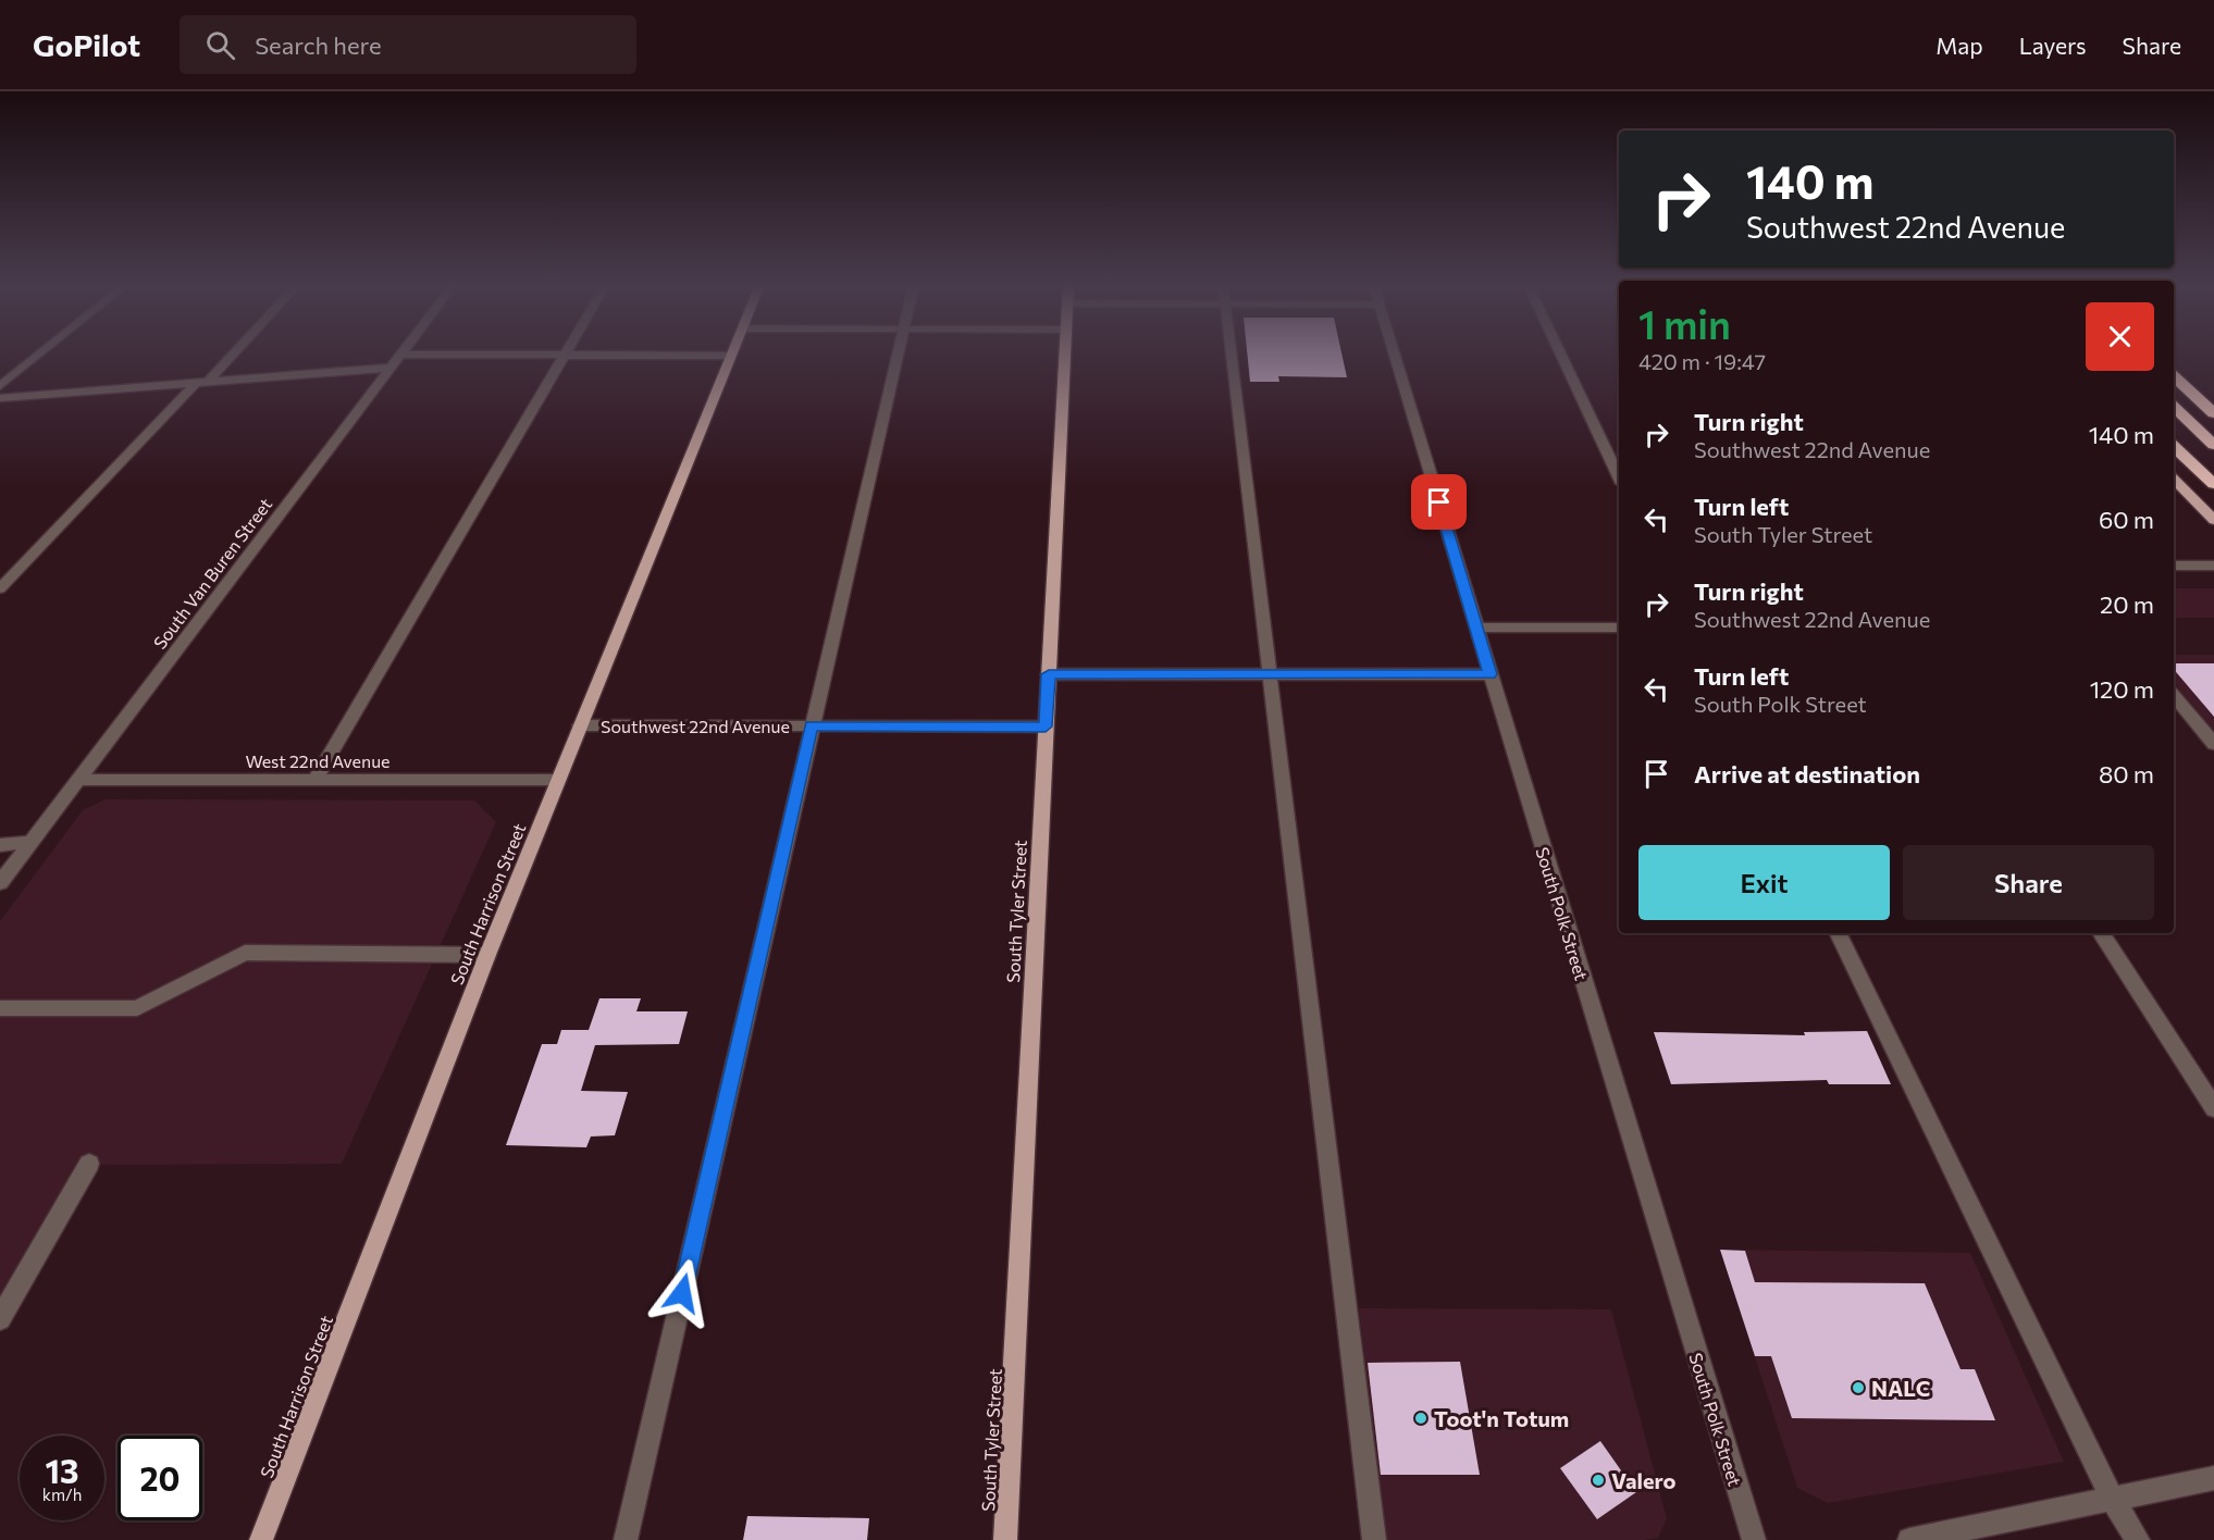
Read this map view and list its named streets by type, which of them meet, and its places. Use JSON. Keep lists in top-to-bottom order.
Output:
{
  "streets": {
    "main road": ["South Harrison Street", "South Tyler Street"],
    "street": [
      "South Van Buren Street",
      "Southwest 22nd Avenue",
      "West 22nd Avenue",
      "South Polk Street"
    ]
  },
  "crossings": [
    ["South Van Buren Street", "West 22nd Avenue"],
    ["Southwest 22nd Avenue", "South Harrison Street"],
    ["Southwest 22nd Avenue", "South Tyler Street"],
    ["West 22nd Avenue", "South Harrison Street"]
  ],
  "places": ["NALC", "Toot'n Totum", "Valero"],
  "page": {
    "header": "GoPilot",
    "search": "Search here",
    "nav": ["Map", "Layers", "Share"],
    "turn": ["140 m", "Southwest 22nd Avenue"],
    "heading": ["1 min", "420 m · 19:47"],
    "list": [
      {
        "name": "Turn right",
        "note": "Southwest 22nd Avenue",
        "value": "140 m"
      },
      {
        "name": "Turn left",
        "note": "South Tyler Street",
        "value": "60 m"
      },
      {
        "name": "Turn right",
        "note": "Southwest 22nd Avenue",
        "value": "20 m"
      },
      {
        "name": "Turn left",
        "note": "South Polk Street",
        "value": "120 m"
      },
      {
        "name": "Arrive at destination",
        "value": "80 m"
      }
    ],
    "buttons": ["Exit", "Share"],
    "speed": "13 km/h",
    "limit": "20"
  }
}
